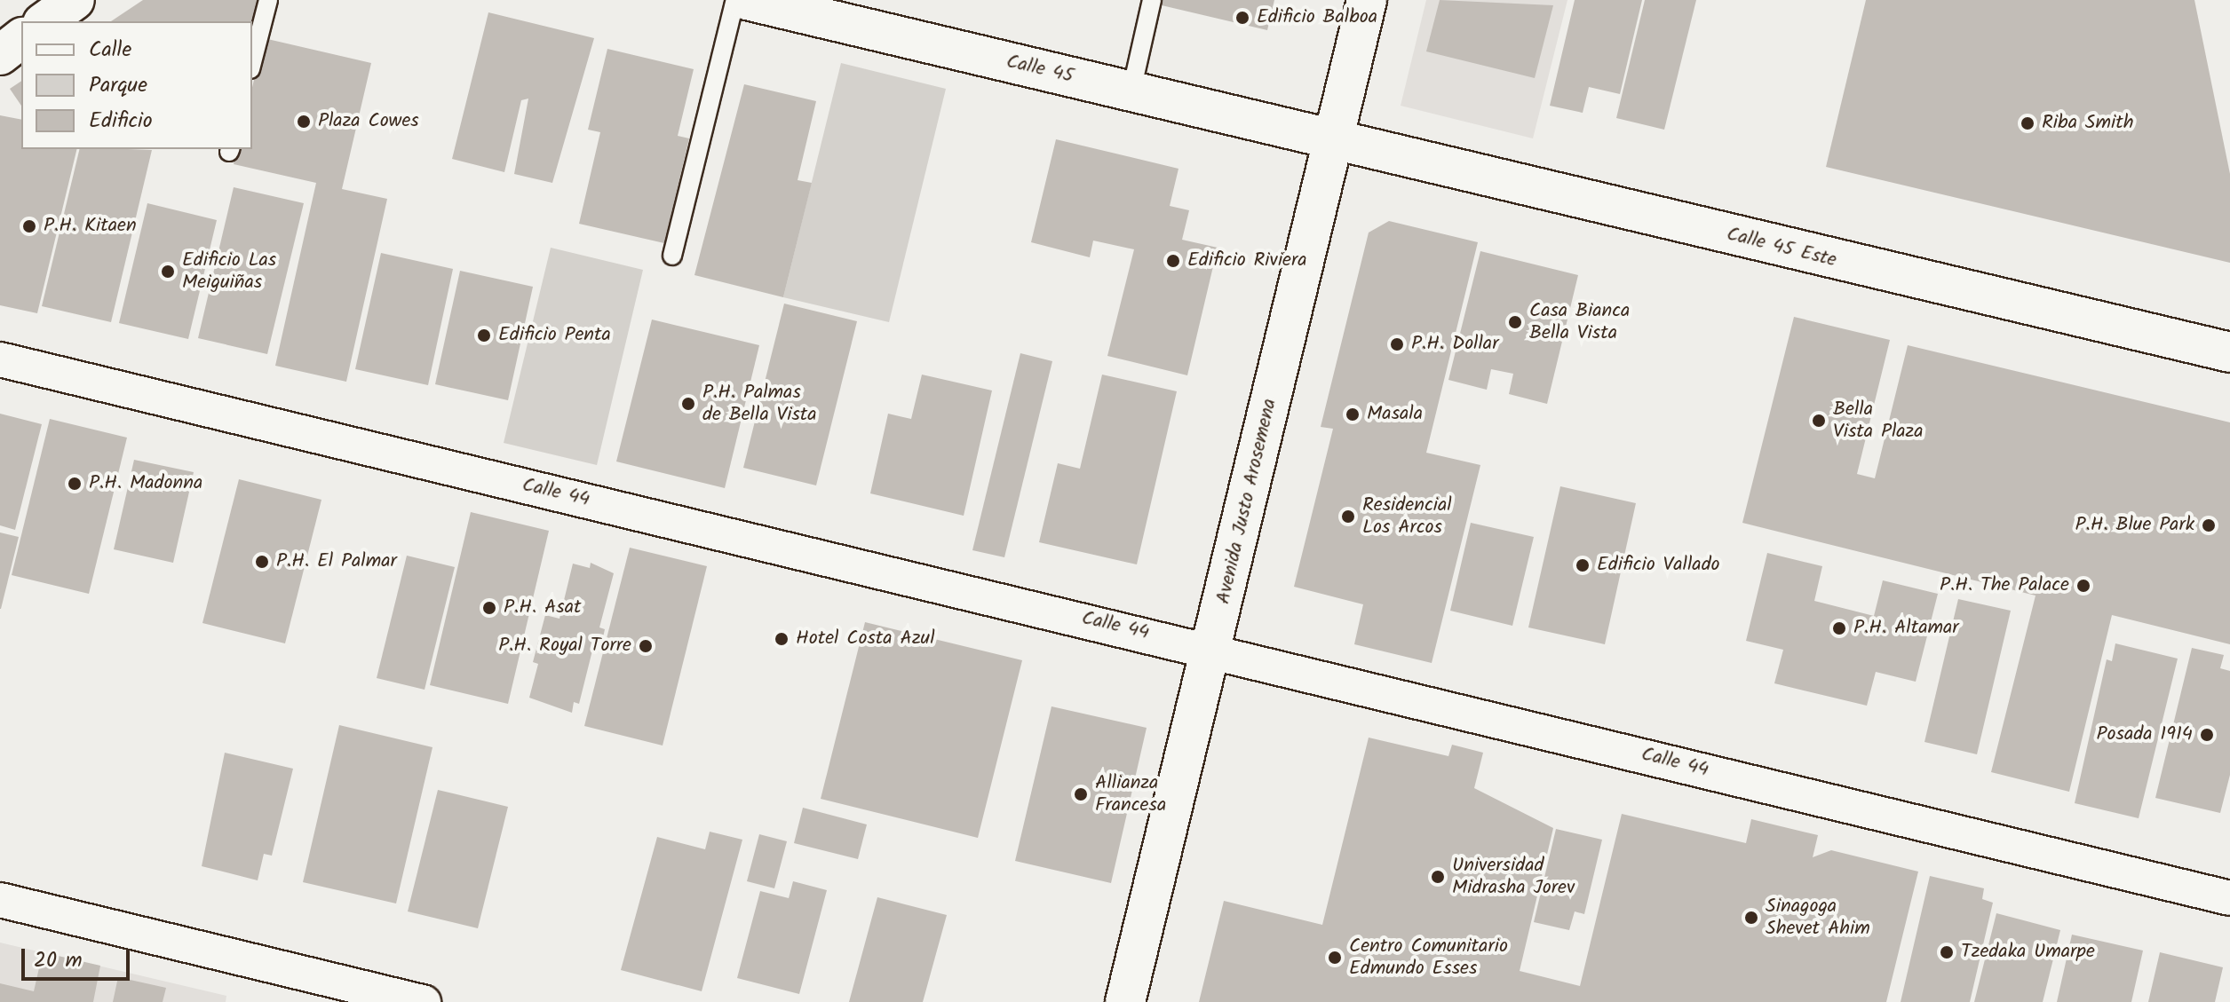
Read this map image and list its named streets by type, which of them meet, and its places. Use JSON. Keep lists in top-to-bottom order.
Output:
{
  "streets": {
    "main road": ["Calle 45", "Calle 45 Este", "Avenida Justo Arosemena"],
    "street": ["Calle 44"]
  },
  "crossings": [
    ["Calle 45", "Calle 45 Este"],
    ["Calle 45", "Avenida Justo Arosemena"],
    ["Calle 45 Este", "Avenida Justo Arosemena"],
    ["Calle 44", "Avenida Justo Arosemena"]
  ],
  "places": [
    "Edificio Balboa",
    "Plaza Cowes",
    "Riba Smith",
    "P.H. Kitaen",
    "Edificio Riviera",
    "Edificio Las Meiguiñas",
    "Casa Bianca Bella Vista",
    "Edificio Penta",
    "P.H. Dollar",
    "P.H. Palmas de Bella Vista",
    "Masala",
    "Bella Vista Plaza",
    "P.H. Madonna",
    "Residencial Los Arcos",
    "P.H. Blue Park",
    "P.H. El Palmar",
    "Edificio Vallado",
    "P.H. The Palace",
    "P.H. Asat",
    "P.H. Altamar",
    "Hotel Costa Azul",
    "P.H. Royal Torre",
    "Posada 1914",
    "Allianza Francesa",
    "Universidad Midrasha Jorev",
    "Sinagoga Shevet Ahim",
    "Tzedaka Umarpe",
    "Centro Comunitario Edmundo Esses"
  ],
  "legend": ["Calle", "Parque", "Edificio"],
  "scale_bar": "20 m"
}
